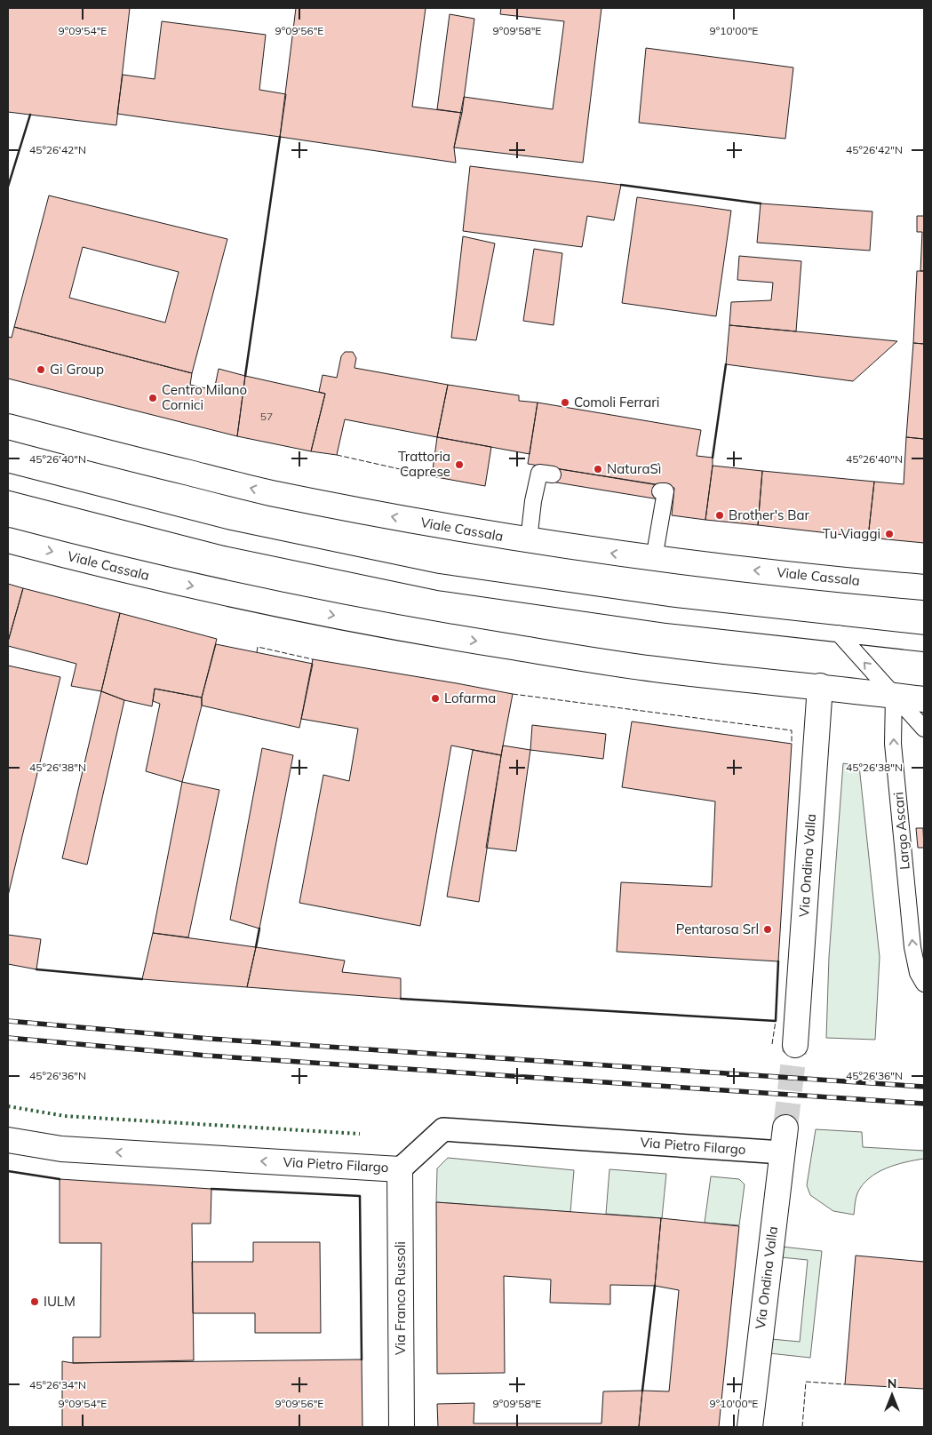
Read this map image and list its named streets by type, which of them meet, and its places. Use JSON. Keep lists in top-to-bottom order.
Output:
{
  "streets": {
    "main road": [
      "Viale Cassala",
      "Via Ondina Valla",
      "Via Pietro Filargo",
      "Via Franco Russoli"
    ],
    "lane": ["Largo Ascari"]
  },
  "crossings": [
    ["Viale Cassala", "Largo Ascari"],
    ["Viale Cassala", "Via Ondina Valla"],
    ["Via Ondina Valla", "Via Pietro Filargo"],
    ["Via Pietro Filargo", "Via Franco Russoli"]
  ],
  "one_way": ["Largo Ascari", "Via Pietro Filargo"],
  "places": [
    "Gi Group",
    "Centro Milano Cornici",
    "Comoli Ferrari",
    "Trattoria Caprese",
    "NaturaSì",
    "Brother's Bar",
    "Tu Viaggi",
    "Lofarma",
    "Pentarosa Srl",
    "IULM"
  ],
  "house_numbers": ["57"],
  "north": "top",
  "coordinates": [
    "9°09'54\"E",
    "9°09'56\"E",
    "9°09'58\"E",
    "9°10'00\"E",
    "45°26'42\"N",
    "45°26'40\"N",
    "45°26'38\"N",
    "45°26'36\"N",
    "45°26'34\"N"
  ]
}
